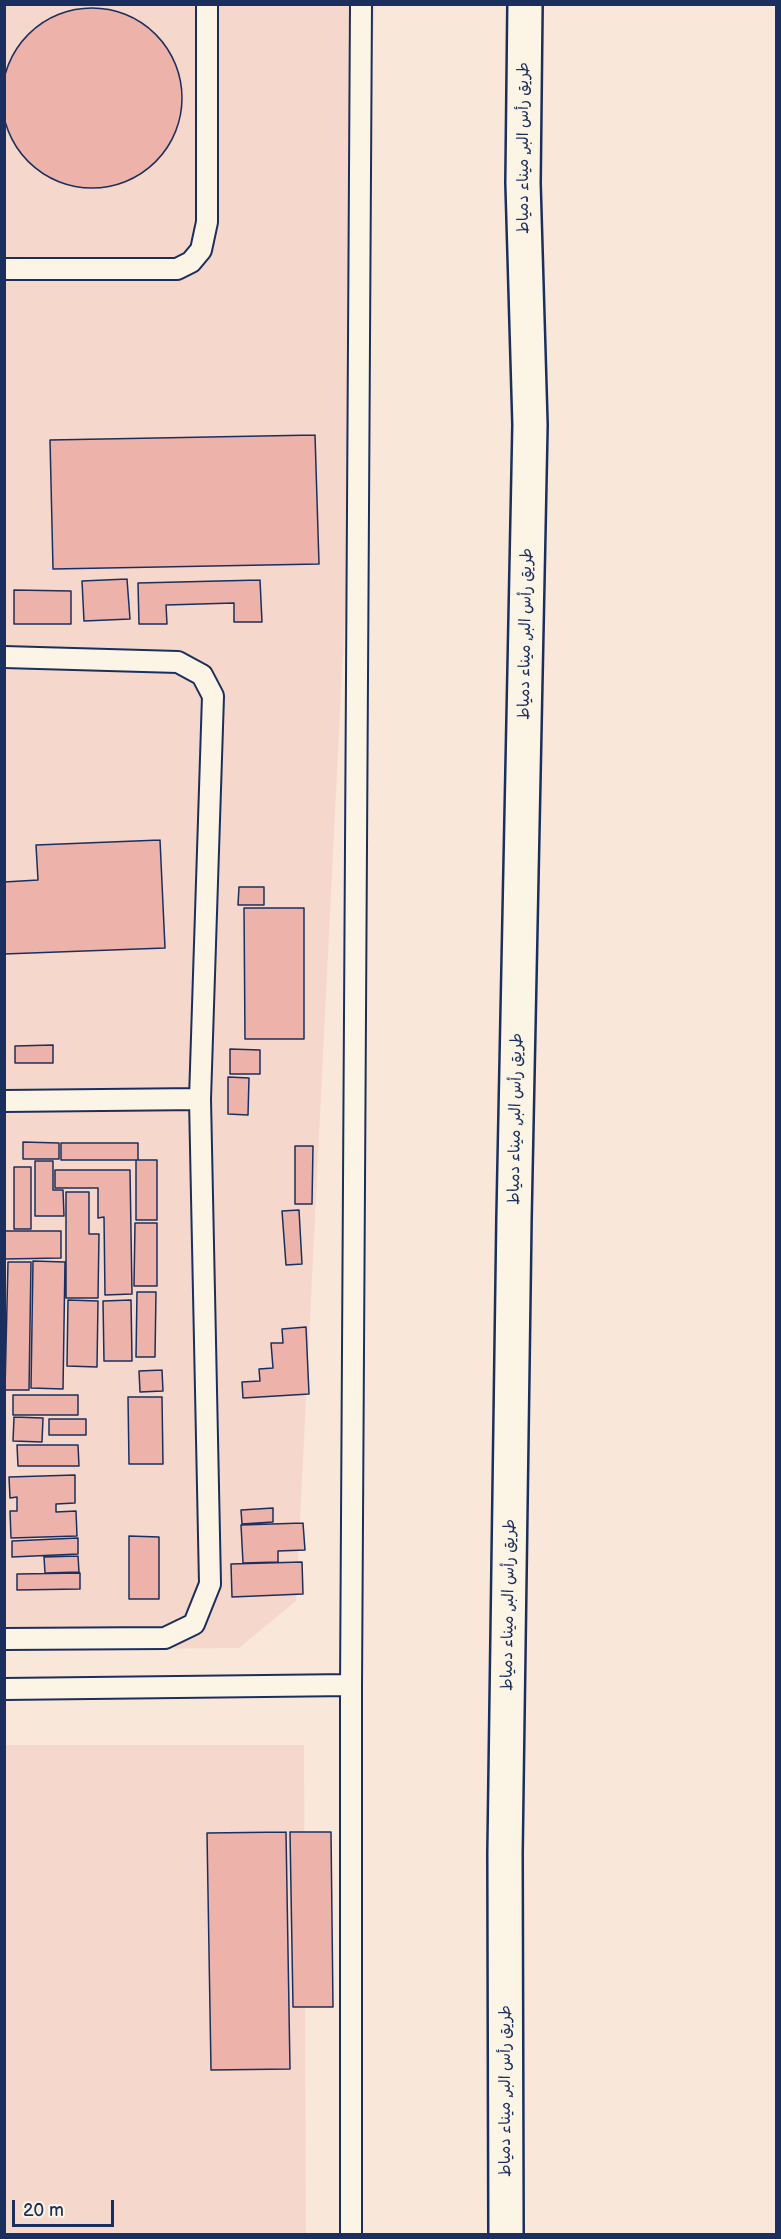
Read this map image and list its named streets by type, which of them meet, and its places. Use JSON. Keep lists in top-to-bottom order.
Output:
{
  "streets": {
    "street": ["طريق رأس البر, ميناء دمياط"]
  },
  "scale_bar": "20 m"
}
